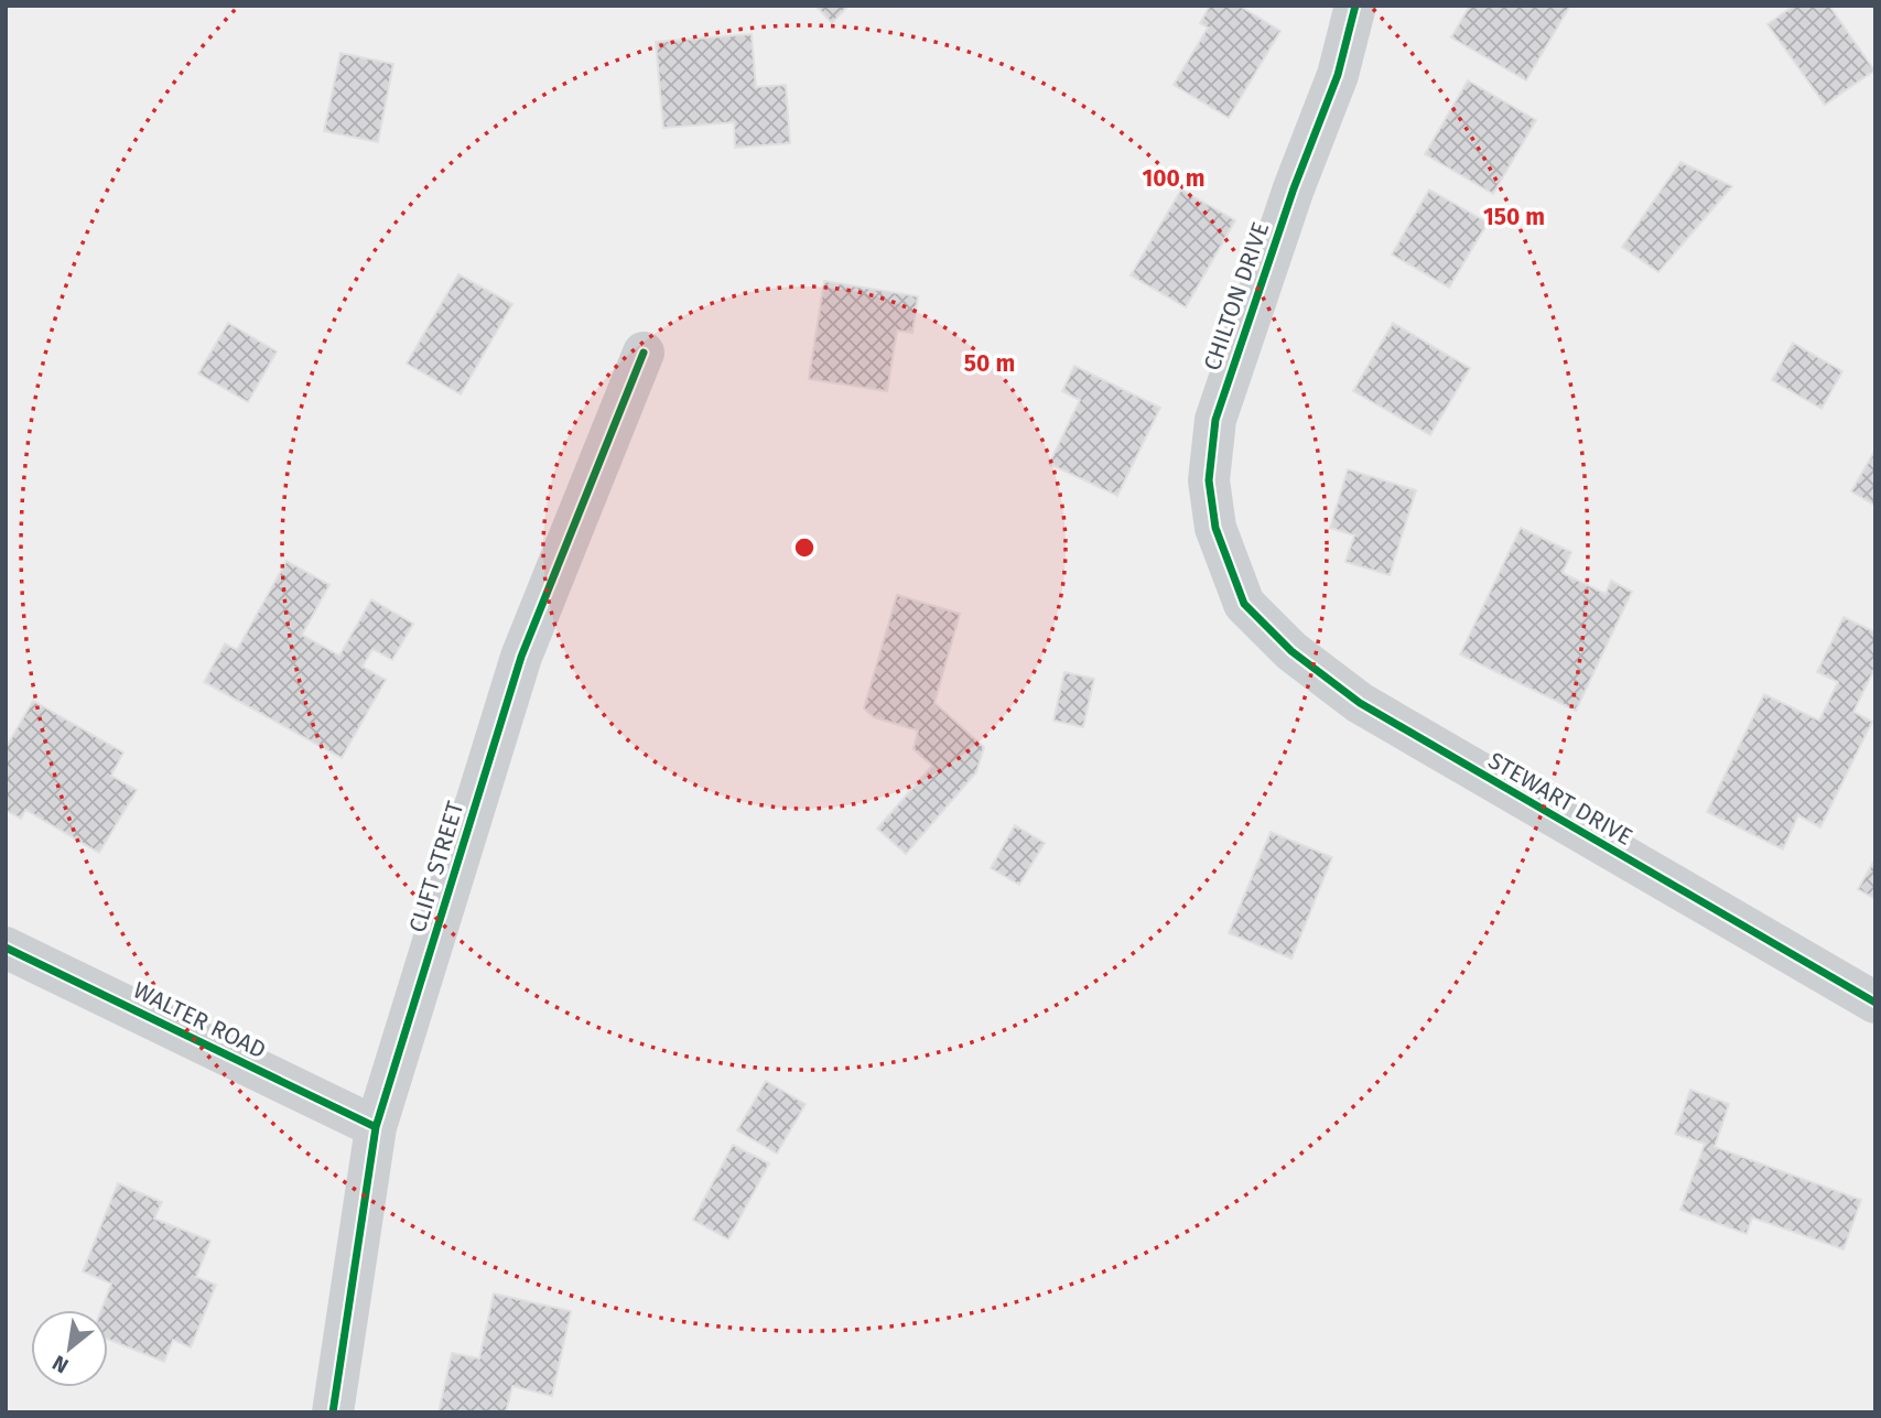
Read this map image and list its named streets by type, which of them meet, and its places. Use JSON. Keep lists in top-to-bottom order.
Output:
{
  "streets": {
    "street": [
      "CHILTON DRIVE",
      "STEWART DRIVE",
      "CLIFT STREET",
      "WALTER ROAD"
    ]
  },
  "crossings": [
    ["CHILTON DRIVE", "STEWART DRIVE"],
    ["CLIFT STREET", "WALTER ROAD"]
  ],
  "north": "bottom left",
  "rings": ["100 m", "150 m", "50 m"]
}
